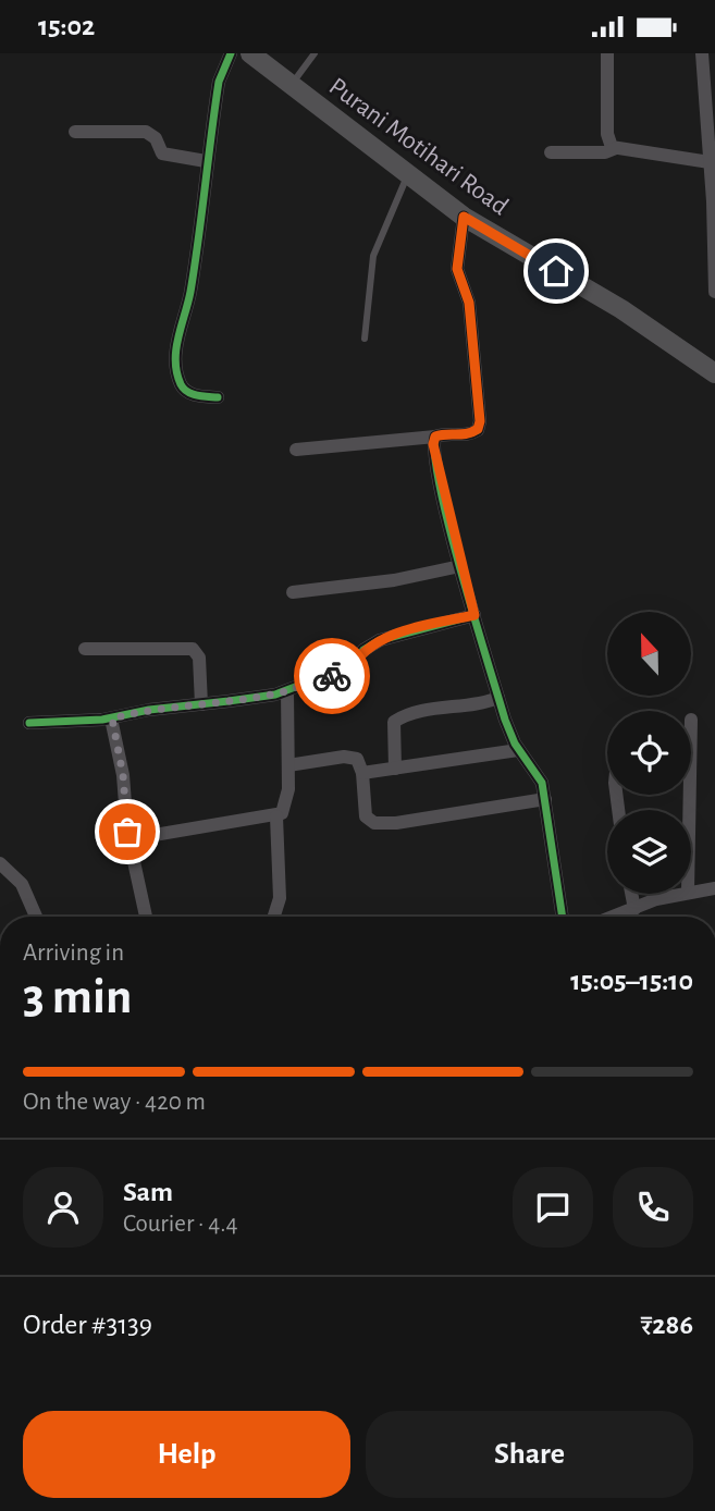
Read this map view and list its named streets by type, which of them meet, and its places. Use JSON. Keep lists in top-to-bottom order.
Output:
{
  "streets": {
    "main road": ["Purani Motihari Road"]
  },
  "north": "top",
  "page": {
    "status": "15:02",
    "heading": ["3 min", "Arriving in", "15:05–15:10"],
    "panel": [
      "Sam",
      "Courier · 4.4",
      "Order #3139",
      "₹286"
    ],
    "bar": "On the way · 420 m",
    "buttons": ["Help", "Share"]
  }
}
